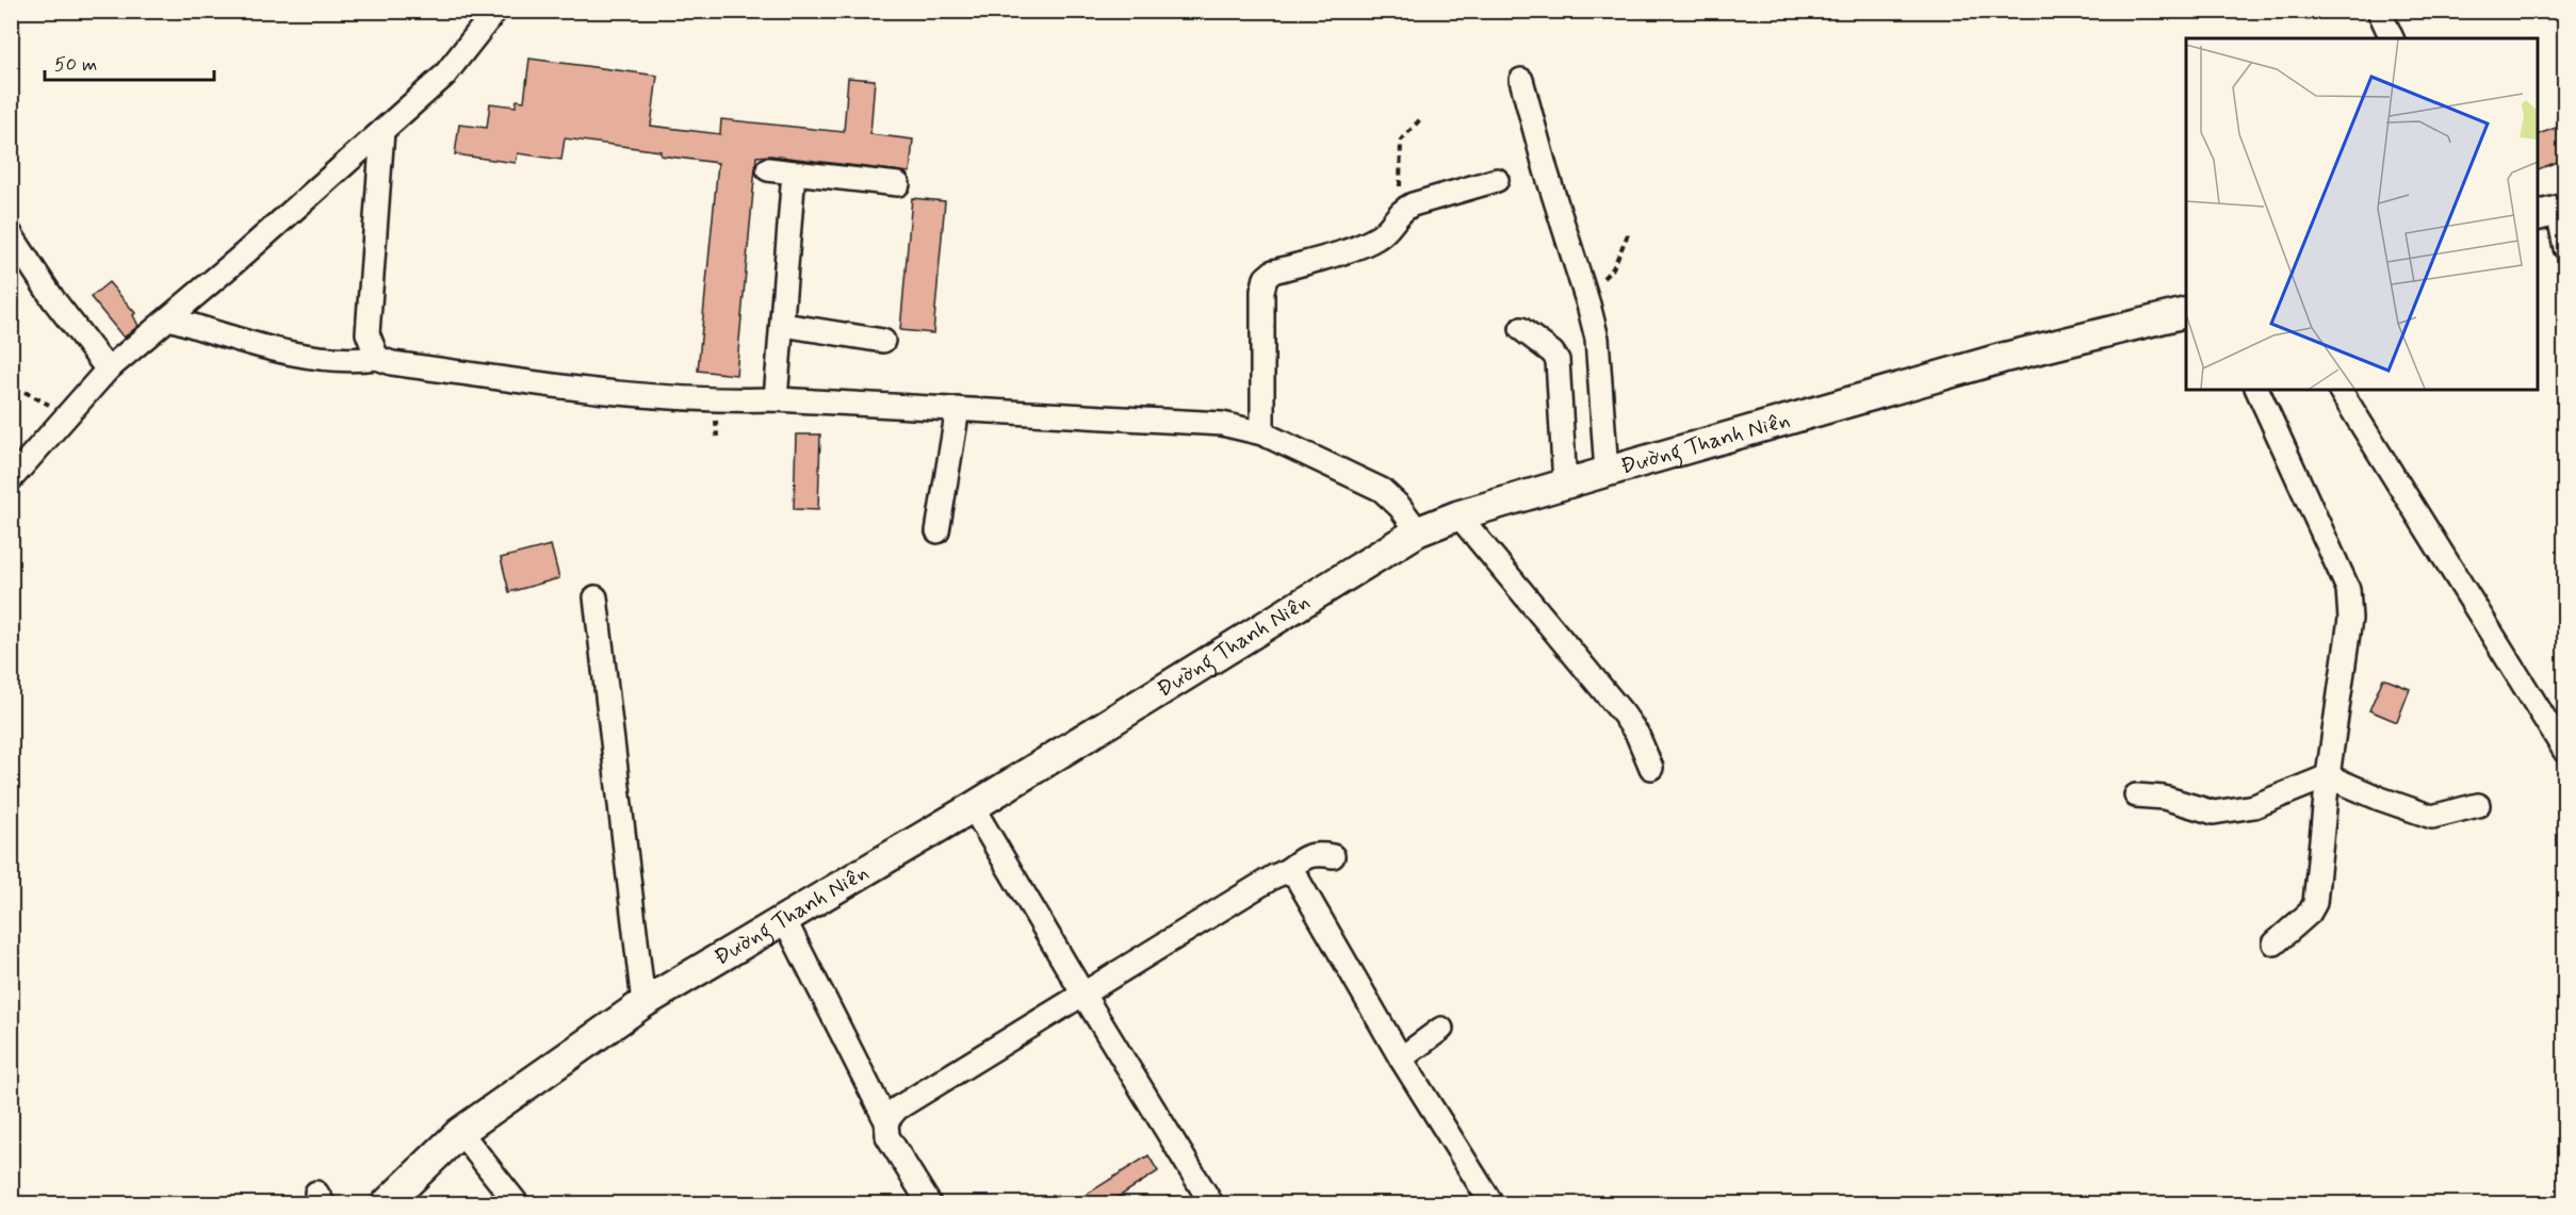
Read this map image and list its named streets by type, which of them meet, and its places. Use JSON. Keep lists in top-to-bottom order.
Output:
{
  "streets": {
    "main road": ["Đường Thanh Niên"]
  },
  "scale_bar": "50 m"
}
